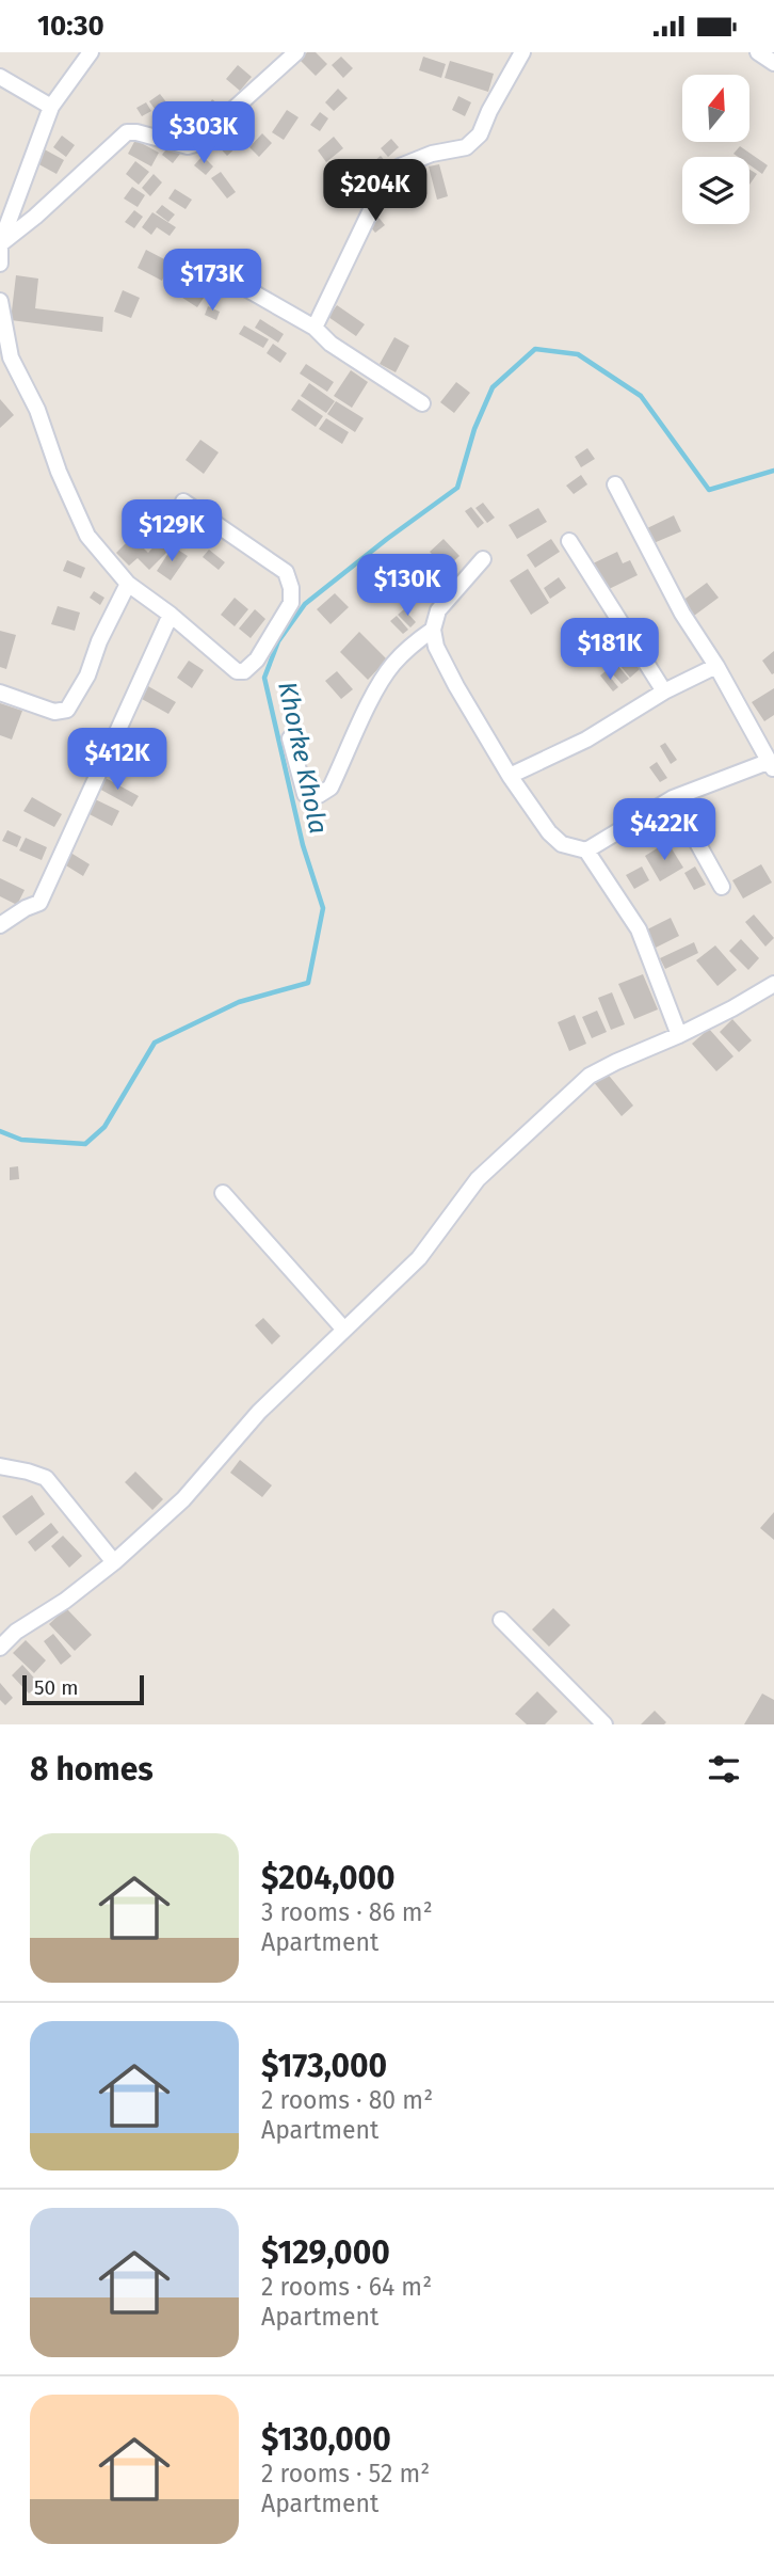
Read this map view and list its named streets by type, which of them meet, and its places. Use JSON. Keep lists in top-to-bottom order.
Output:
{
  "water": ["Khorke Khola"],
  "scale_bar": "50 m",
  "north": "top",
  "page": {
    "status": "10:30",
    "price": [
      "$303K",
      "$204K",
      "$173K",
      "$129K",
      "$130K",
      "$181K",
      "$412K",
      "$422K"
    ],
    "scale": "50 m",
    "heading": "8 homes",
    "list": [
      {
        "name": "$204,000",
        "note": "3 rooms · 86 m² · Apartment"
      },
      {
        "name": "$173,000",
        "note": "2 rooms · 80 m² · Apartment"
      },
      {
        "name": "$129,000",
        "note": "2 rooms · 64 m² · Apartment"
      },
      {
        "name": "$130,000",
        "note": "2 rooms · 52 m² · Apartment"
      }
    ]
  }
}
